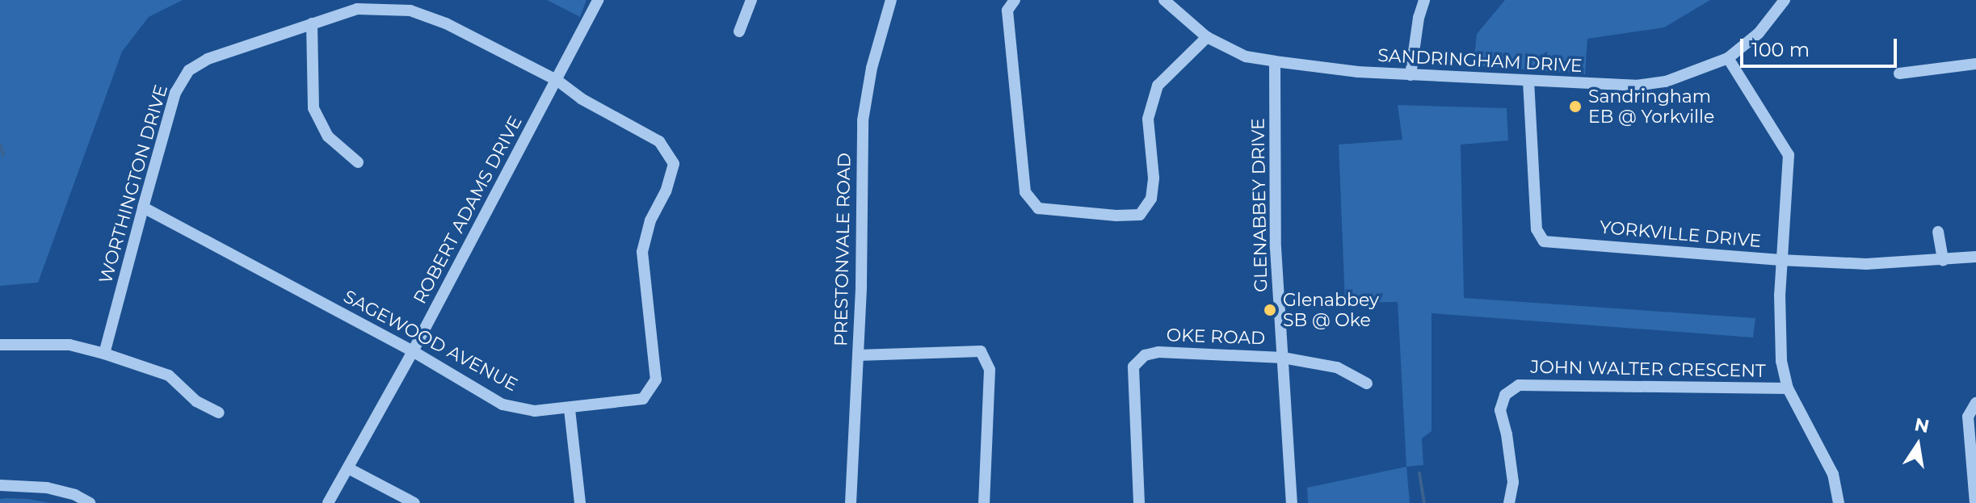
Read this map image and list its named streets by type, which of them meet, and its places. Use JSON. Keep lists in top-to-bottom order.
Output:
{
  "streets": {
    "street": [
      "SANDRINGHAM DRIVE",
      "WORTHINGTON DRIVE",
      "GLENABBEY DRIVE",
      "ROBERT ADAMS DRIVE",
      "YORKVILLE DRIVE",
      "PRESTONVALE ROAD",
      "OKE ROAD",
      "SAGEWOOD AVENUE",
      "JOHN WALTER CRESCENT"
    ]
  },
  "crossings": [
    ["SANDRINGHAM DRIVE", "GLENABBEY DRIVE"],
    ["SANDRINGHAM DRIVE", "YORKVILLE DRIVE"],
    ["WORTHINGTON DRIVE", "ROBERT ADAMS DRIVE"],
    ["WORTHINGTON DRIVE", "SAGEWOOD AVENUE"],
    ["GLENABBEY DRIVE", "OKE ROAD"],
    ["ROBERT ADAMS DRIVE", "SAGEWOOD AVENUE"]
  ],
  "places": ["Sandringham EB @ Yorkville", "Glenabbey SB @ Oke"],
  "scale_bar": "100 m",
  "north": "top"
}
